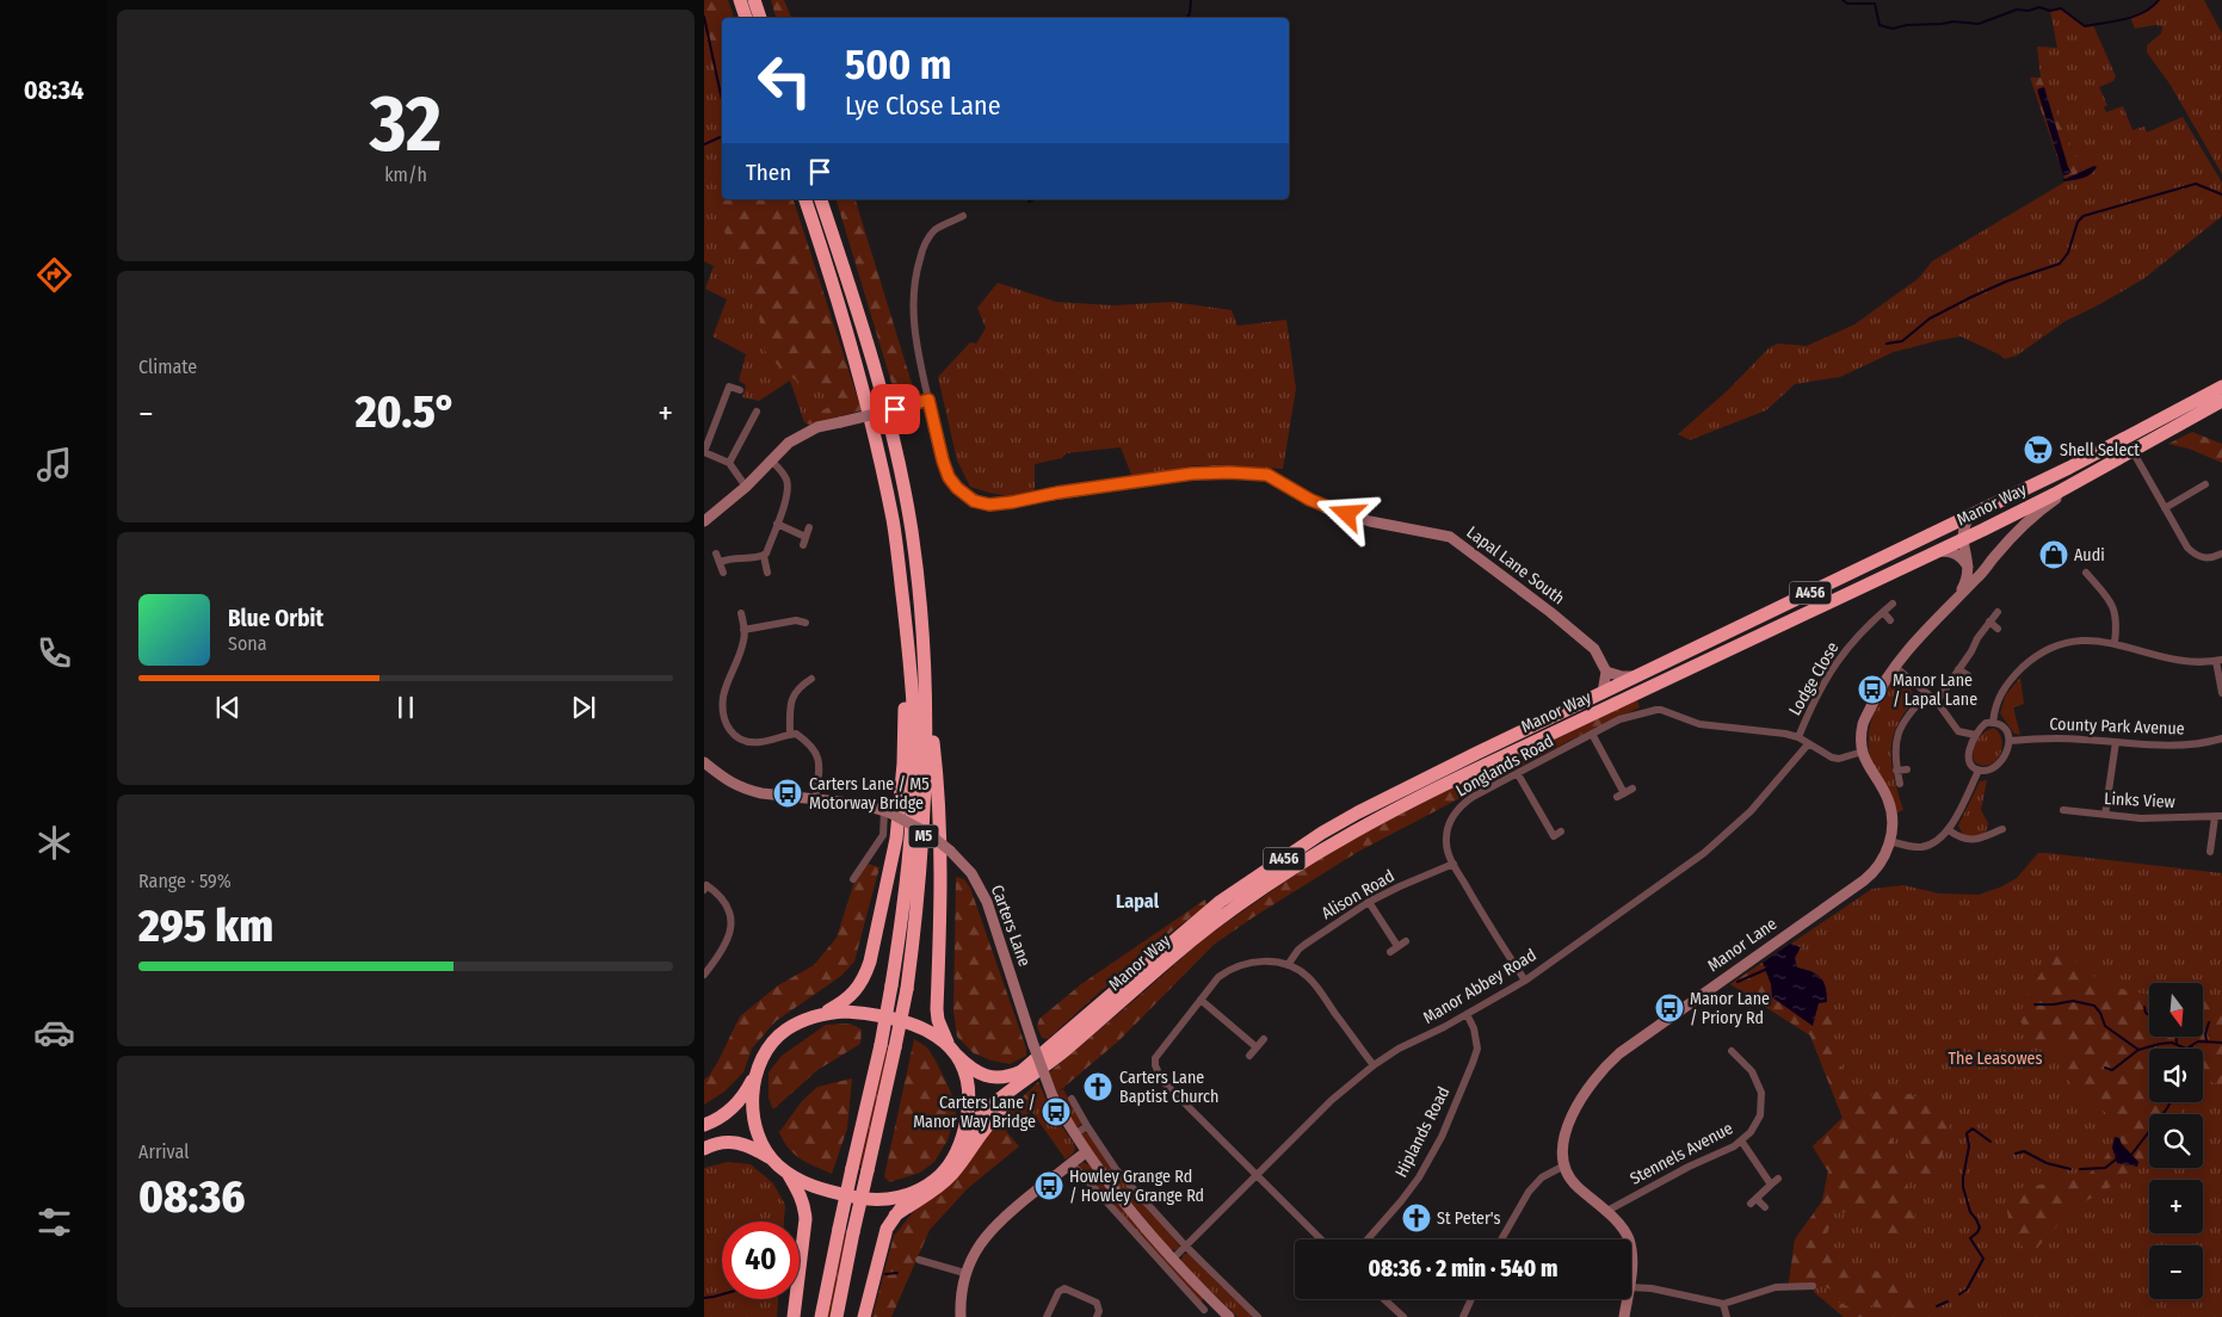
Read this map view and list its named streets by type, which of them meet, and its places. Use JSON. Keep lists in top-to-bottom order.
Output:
{
  "streets": {
    "highway": ["Manor Way", "A456", "M5"],
    "street": [
      "Lapal Lane South",
      "Lodge Close",
      "County Park Avenue",
      "Longlands Road",
      "Links View",
      "Alison Road",
      "Carters Lane",
      "Manor Lane",
      "Manor Abbey Road",
      "Hiplands Road",
      "Stennels Avenue"
    ]
  },
  "crossings": [
    ["Manor Way", "Manor Lane"],
    ["Lodge Close", "Longlands Road"],
    ["Longlands Road", "Alison Road"],
    ["Longlands Road", "Manor Abbey Road"],
    ["Carters Lane", "Manor Abbey Road"],
    ["Manor Abbey Road", "Hiplands Road"]
  ],
  "districts": ["Lapal"],
  "parks": ["The Leasowes"],
  "places": {
    "supermarket": ["Shell Select"],
    "shop": ["Audi"],
    "bus stop": [
      "Manor Lane / Lapal Lane",
      "Carters Lane / M5 Motorway Bridge",
      "Manor Lane / Priory Rd",
      "Carters Lane / Manor Way Bridge",
      "Howley Grange Rd / Howley Grange Rd"
    ],
    "church": ["Carters Lane Baptist Church", "St Peter's"]
  },
  "north": "bottom",
  "page": {
    "tabs": "08:34",
    "tile": [
      ["32", "km/h"],
      "Climate",
      ["Range · 59%", "295 km"],
      ["Arrival", "08:36"]
    ],
    "turn": ["500 m", "Lye Close Lane"],
    "then": "Then",
    "heat": ["−", "20.5°", "+"],
    "song": ["Blue Orbit", "Sona"],
    "map_buttons": ["+", "−"],
    "limit": "40",
    "trip": "08:36 · 2 min · 540 m"
  }
}
